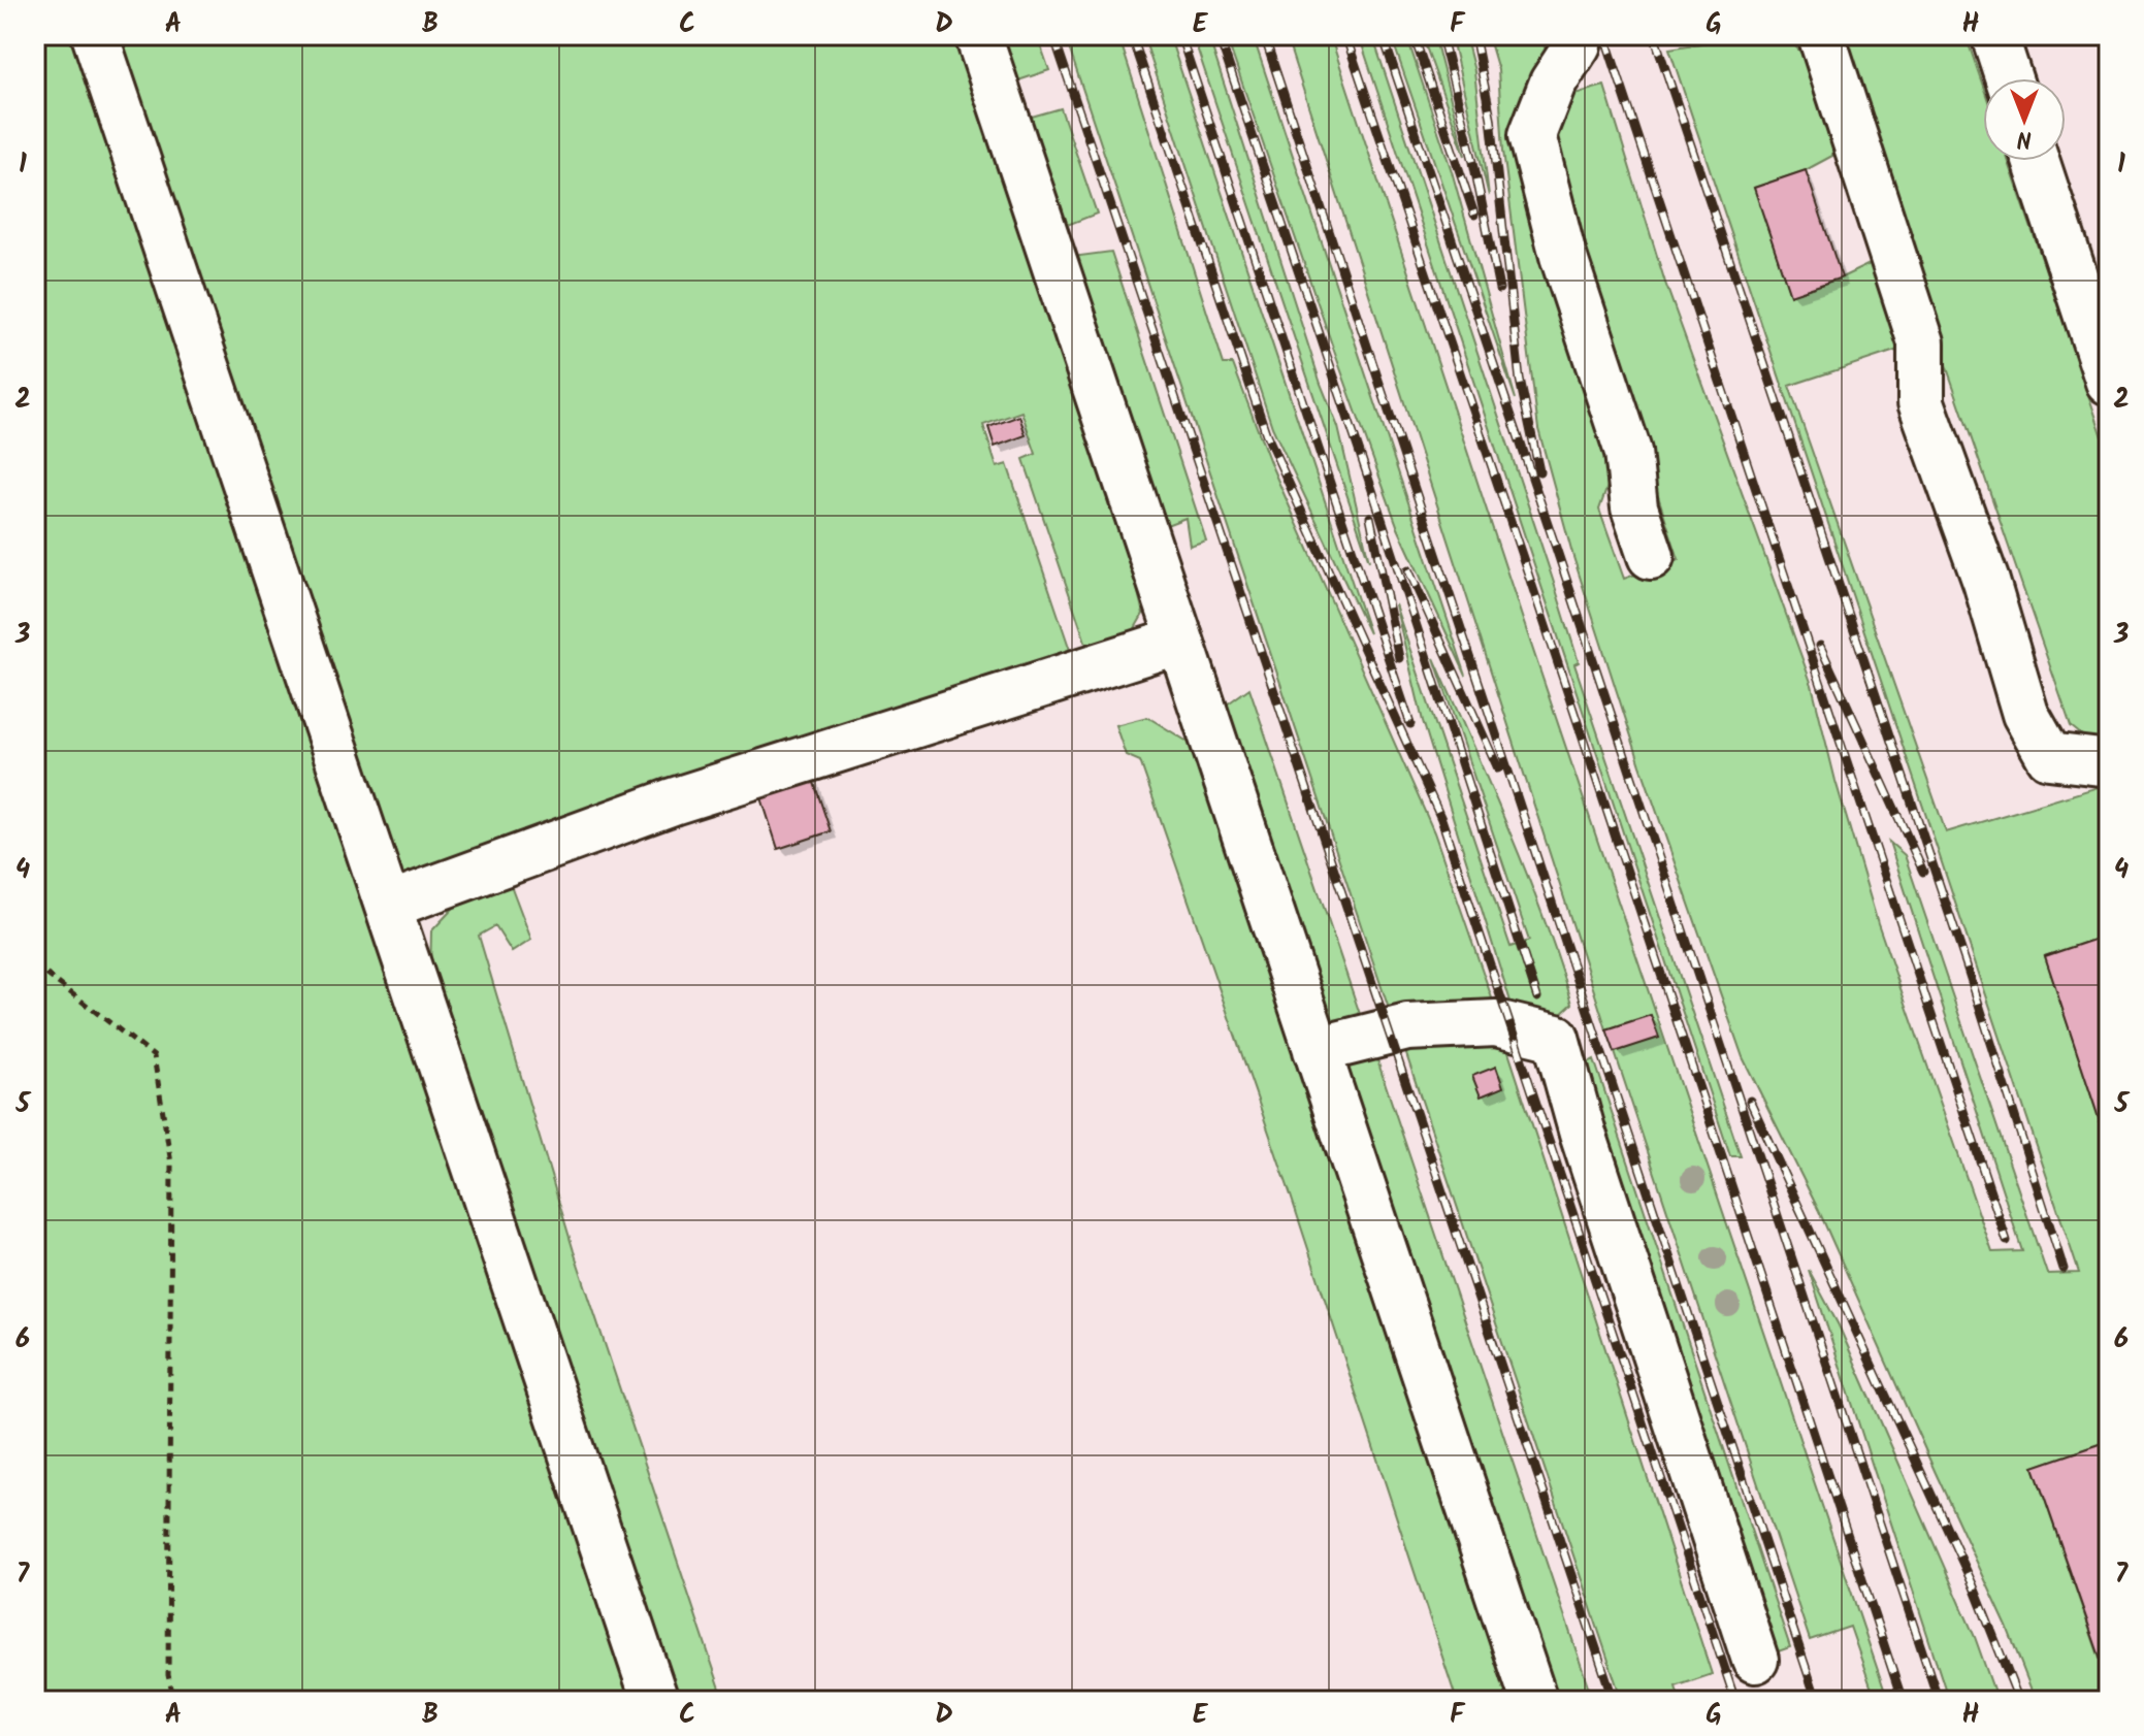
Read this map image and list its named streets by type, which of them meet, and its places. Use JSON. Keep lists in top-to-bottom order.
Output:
{
  "north": "bottom",
  "grid": {
    "columns": [
      "A",
      "B",
      "C",
      "D",
      "E",
      "F",
      "G",
      "H"
    ],
    "rows": [
      "1",
      "2",
      "3",
      "4",
      "5",
      "6",
      "7"
    ]
  }
}
